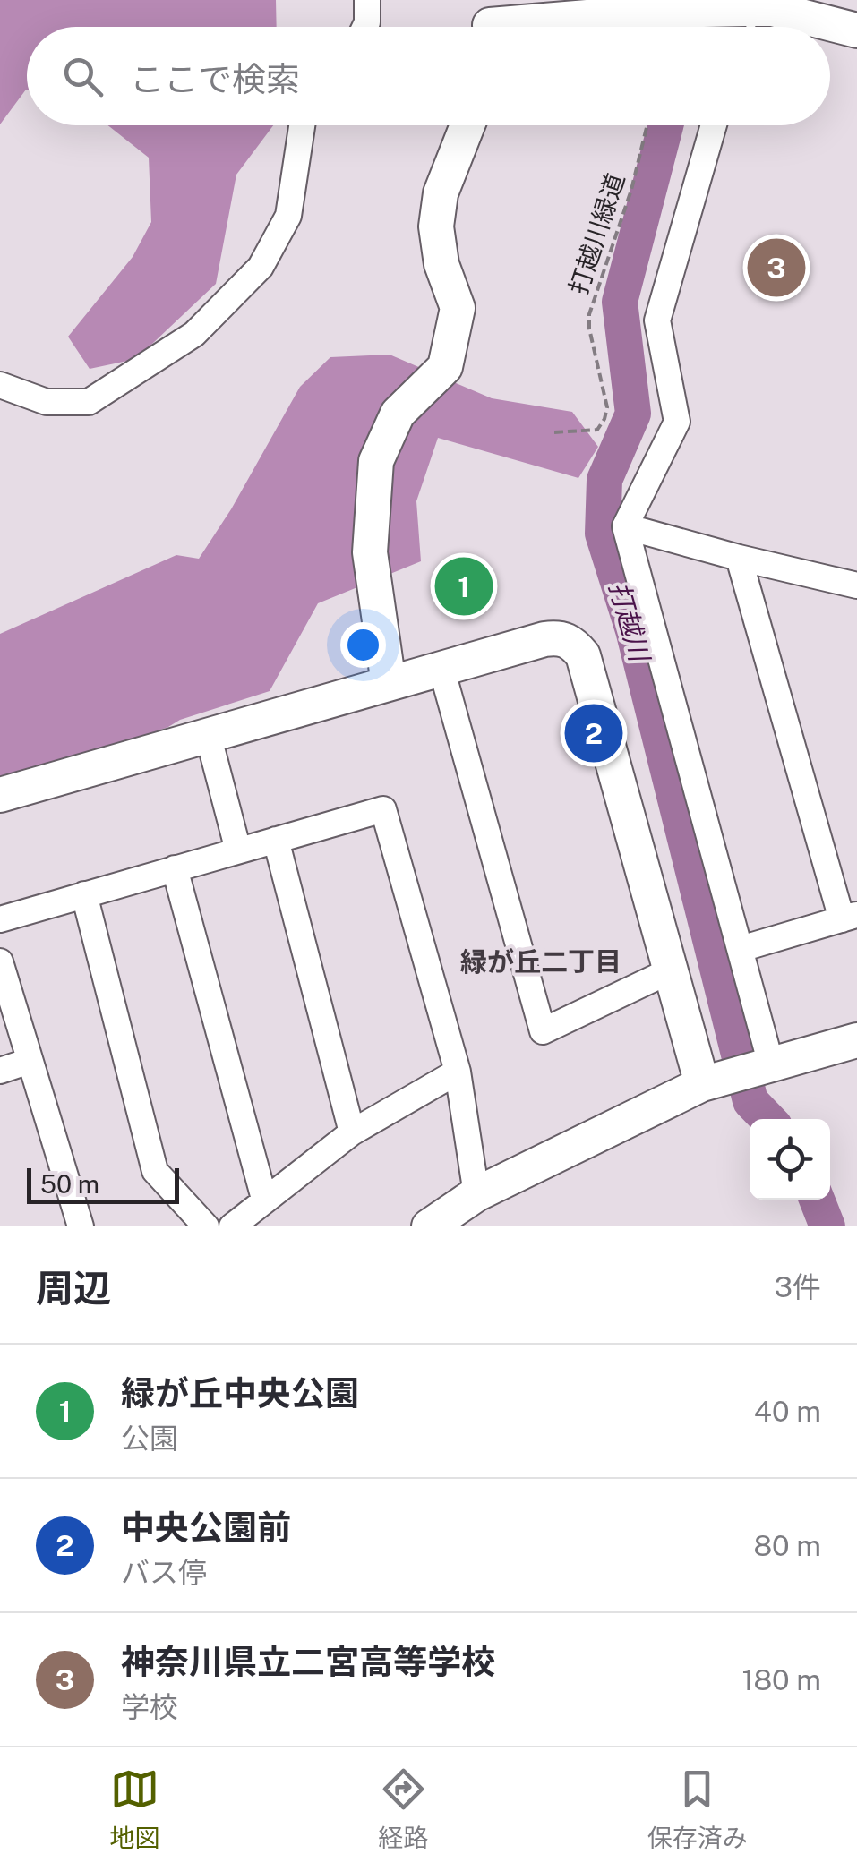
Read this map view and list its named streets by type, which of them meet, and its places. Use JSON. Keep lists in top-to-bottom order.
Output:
{
  "streets": {
    "path": ["打越川緑道"]
  },
  "districts": ["緑が丘二丁目"],
  "water": ["打越川"],
  "scale_bar": "50 m",
  "page": {
    "search": "ここで検索",
    "pins": ["3", "1", "2"],
    "scale": "50 m",
    "heading": ["周辺", "3件"],
    "list": [
      {
        "mark": "1",
        "name": "緑が丘中央公園",
        "note": "公園",
        "value": "40 m"
      },
      {
        "mark": "2",
        "name": "中央公園前",
        "note": "バス停",
        "value": "80 m"
      },
      {
        "mark": "3",
        "name": "神奈川県立二宮高等学校",
        "note": "学校",
        "value": "180 m"
      }
    ],
    "nav": ["地図", "経路", "保存済み"]
  }
}
